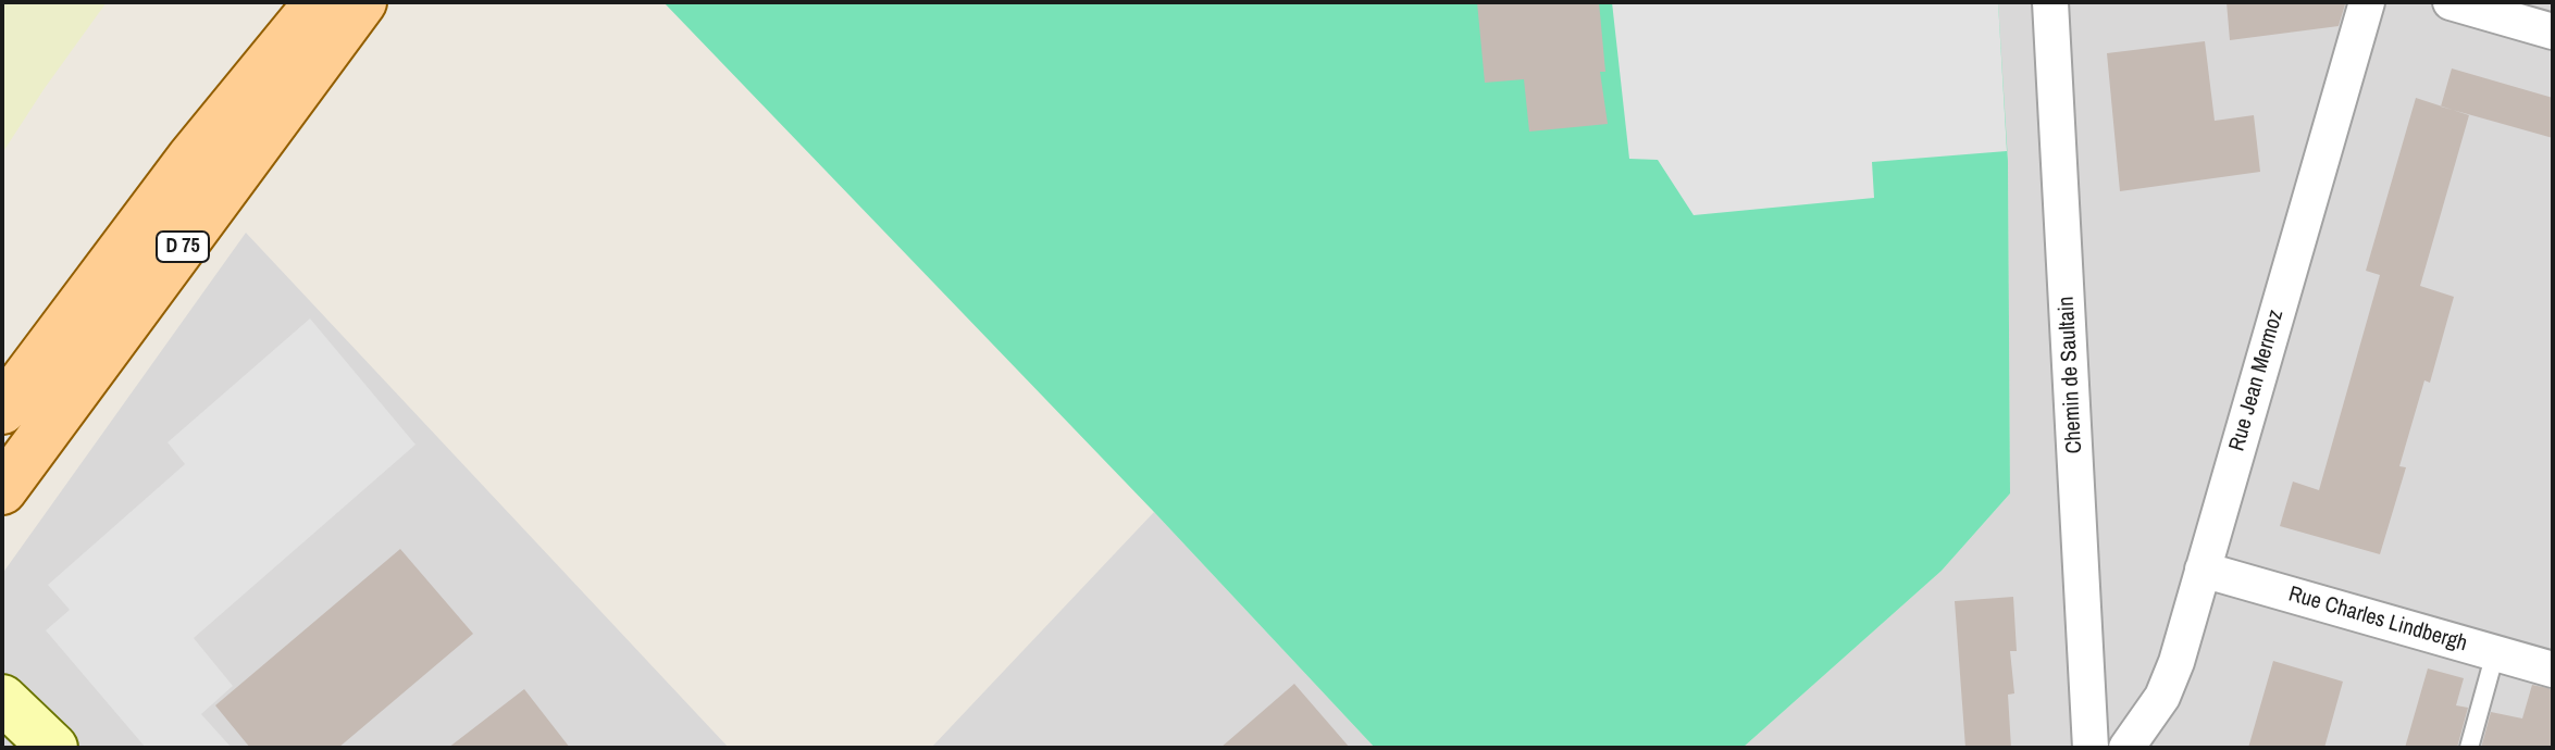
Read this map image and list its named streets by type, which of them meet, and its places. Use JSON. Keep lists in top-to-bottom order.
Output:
{
  "streets": {
    "main road": ["D 75"],
    "street": ["Chemin de Saultain", "Rue Jean Mermoz", "Rue Charles Lindbergh"]
  },
  "crossings": [
    ["Rue Jean Mermoz", "Rue Charles Lindbergh"]
  ]
}
